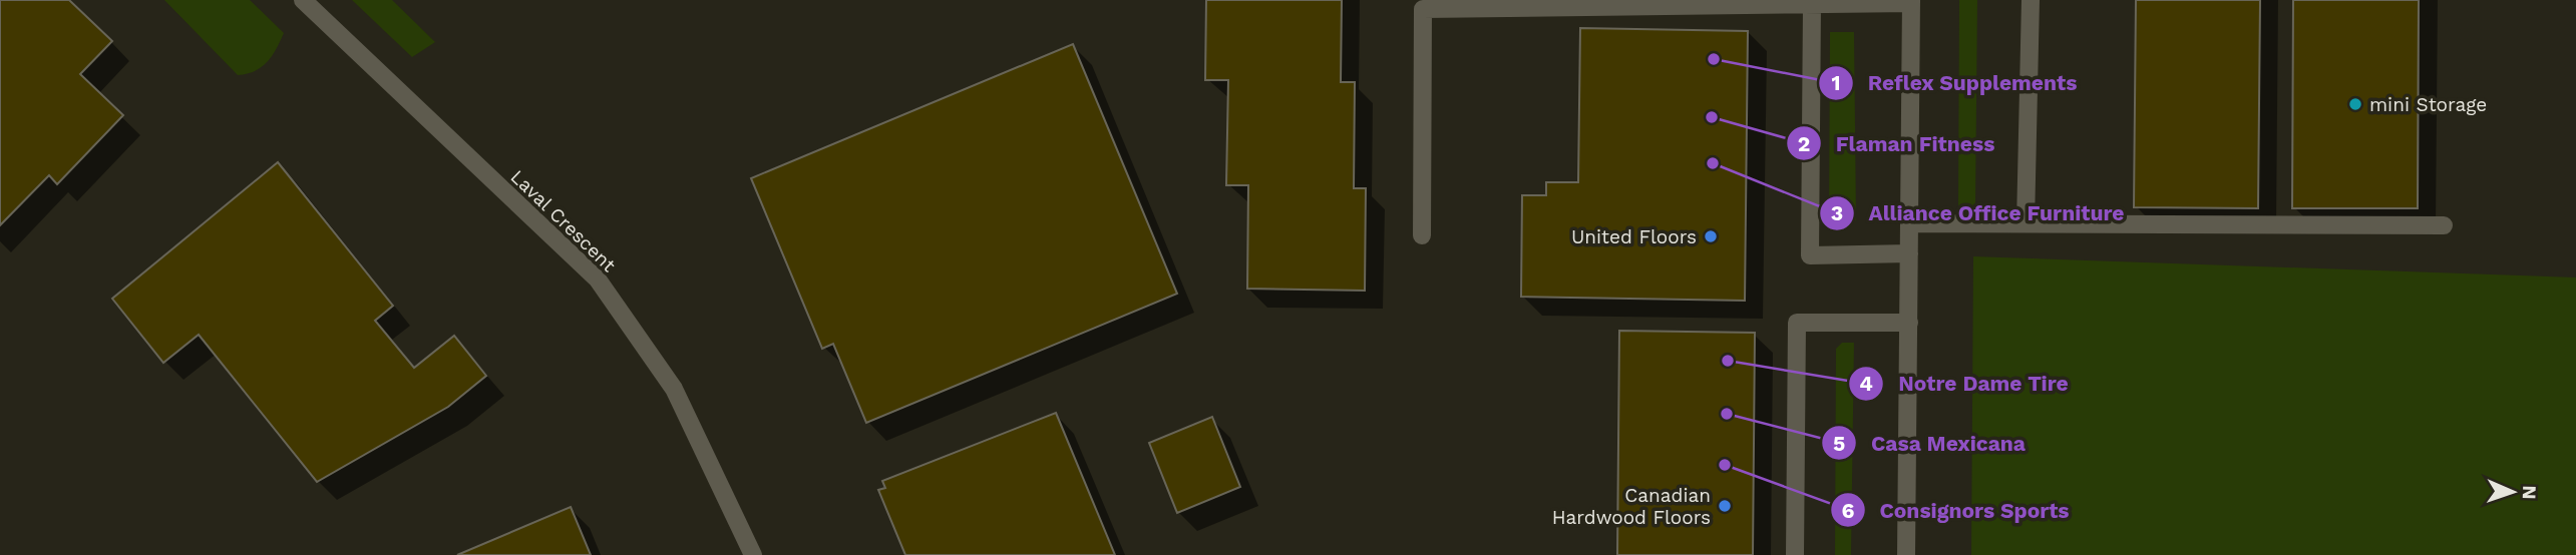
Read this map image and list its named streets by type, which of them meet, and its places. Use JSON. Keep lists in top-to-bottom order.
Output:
{
  "streets": {
    "street": ["Laval Crescent"]
  },
  "places": [
    "Reflex Supplements",
    "mini Storage",
    "Flaman Fitness",
    "Alliance Office Furniture",
    "United Floors",
    "Notre Dame Tire",
    "Casa Mexicana",
    "Consignors Sports",
    "Canadian Hardwood Floors"
  ],
  "north": "right"
}
